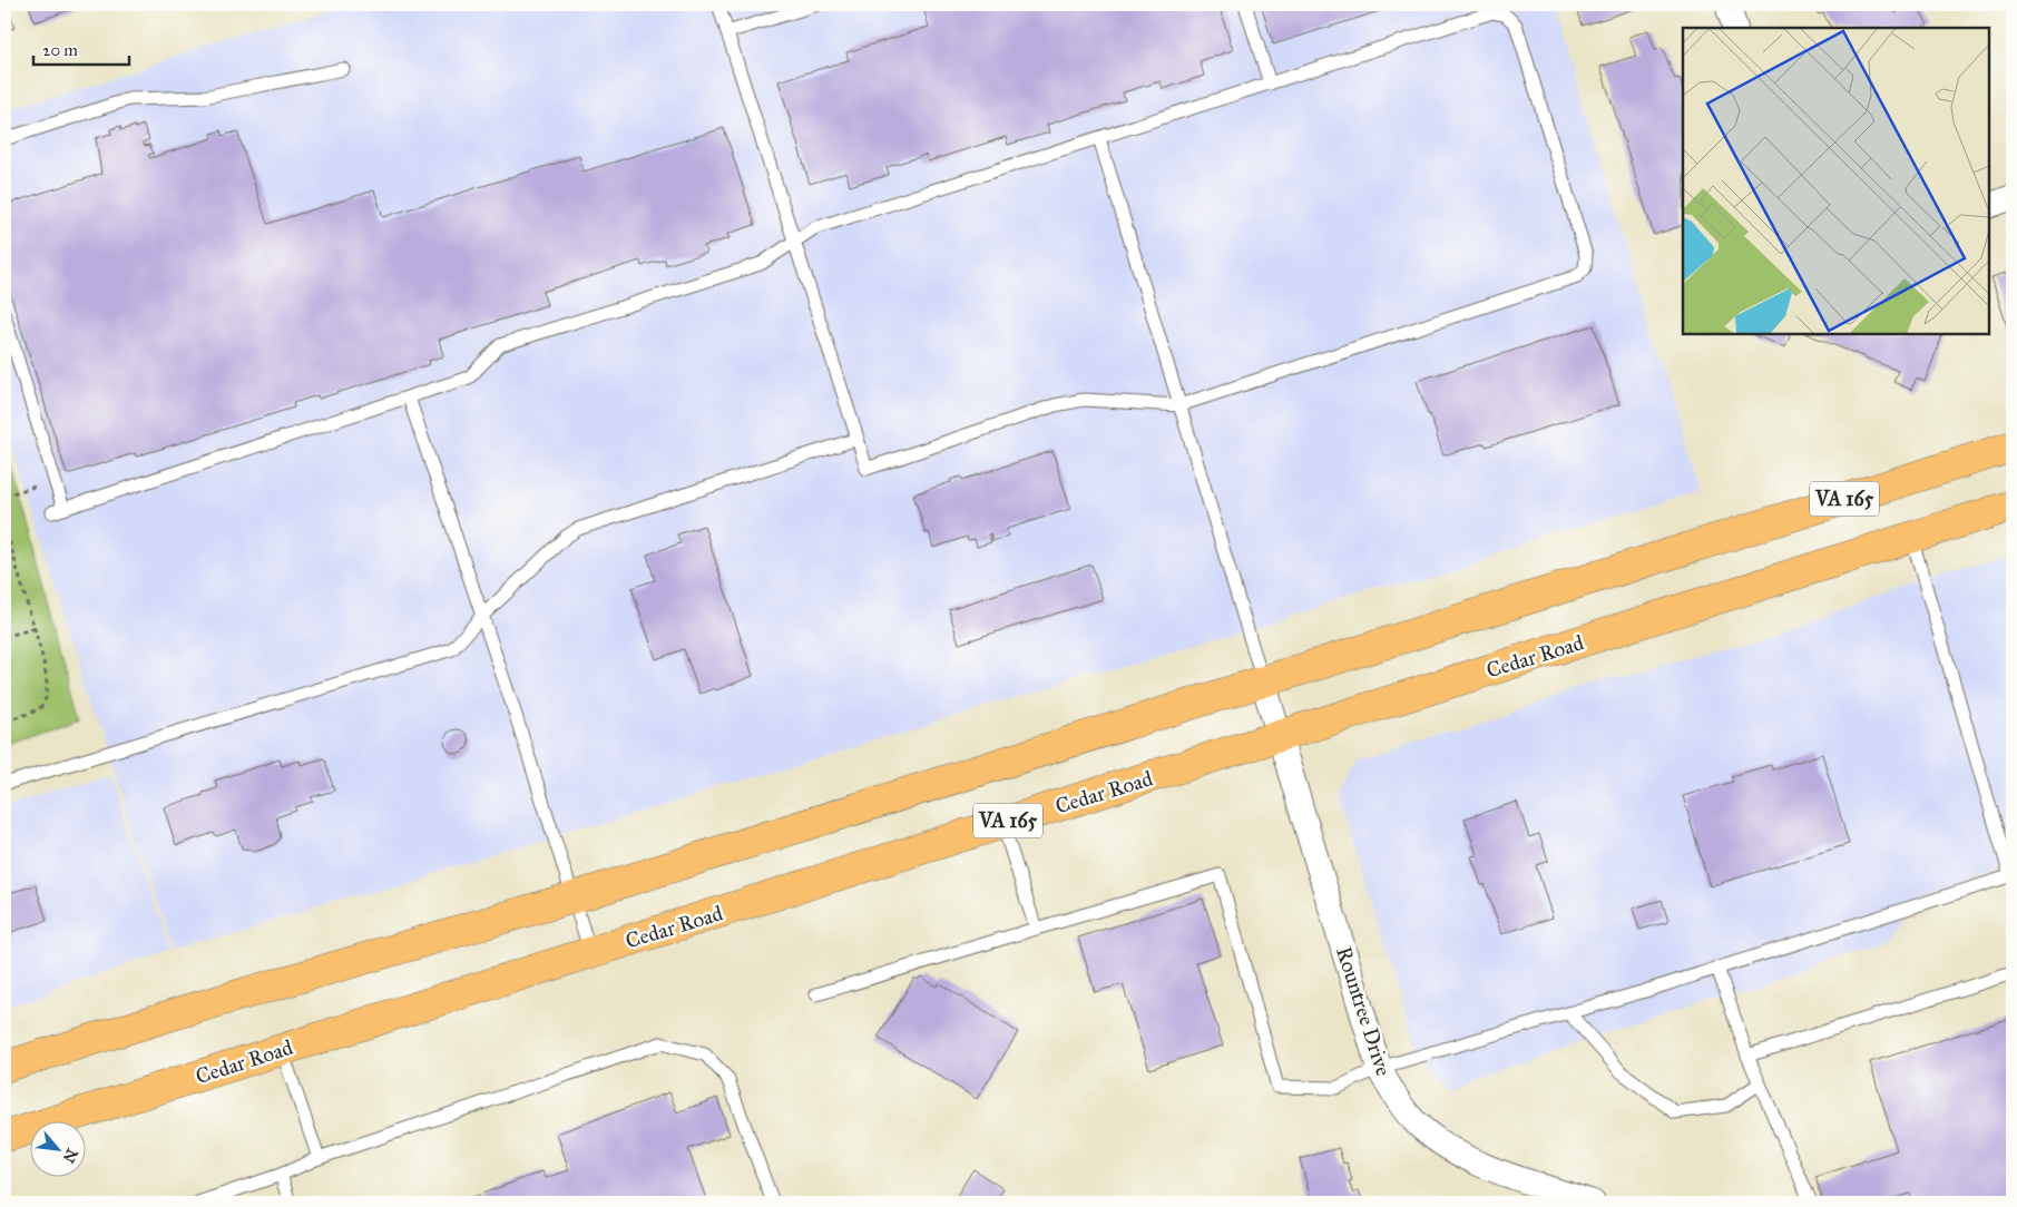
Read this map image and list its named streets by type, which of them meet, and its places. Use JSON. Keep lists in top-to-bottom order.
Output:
{
  "streets": {
    "main road": ["VA 165", "Cedar Road"],
    "street": ["Rountree Drive"]
  },
  "crossings": [
    ["VA 165", "Rountree Drive"],
    ["Cedar Road", "Rountree Drive"]
  ],
  "scale_bar": "20 m",
  "north": "bottom right"
}
